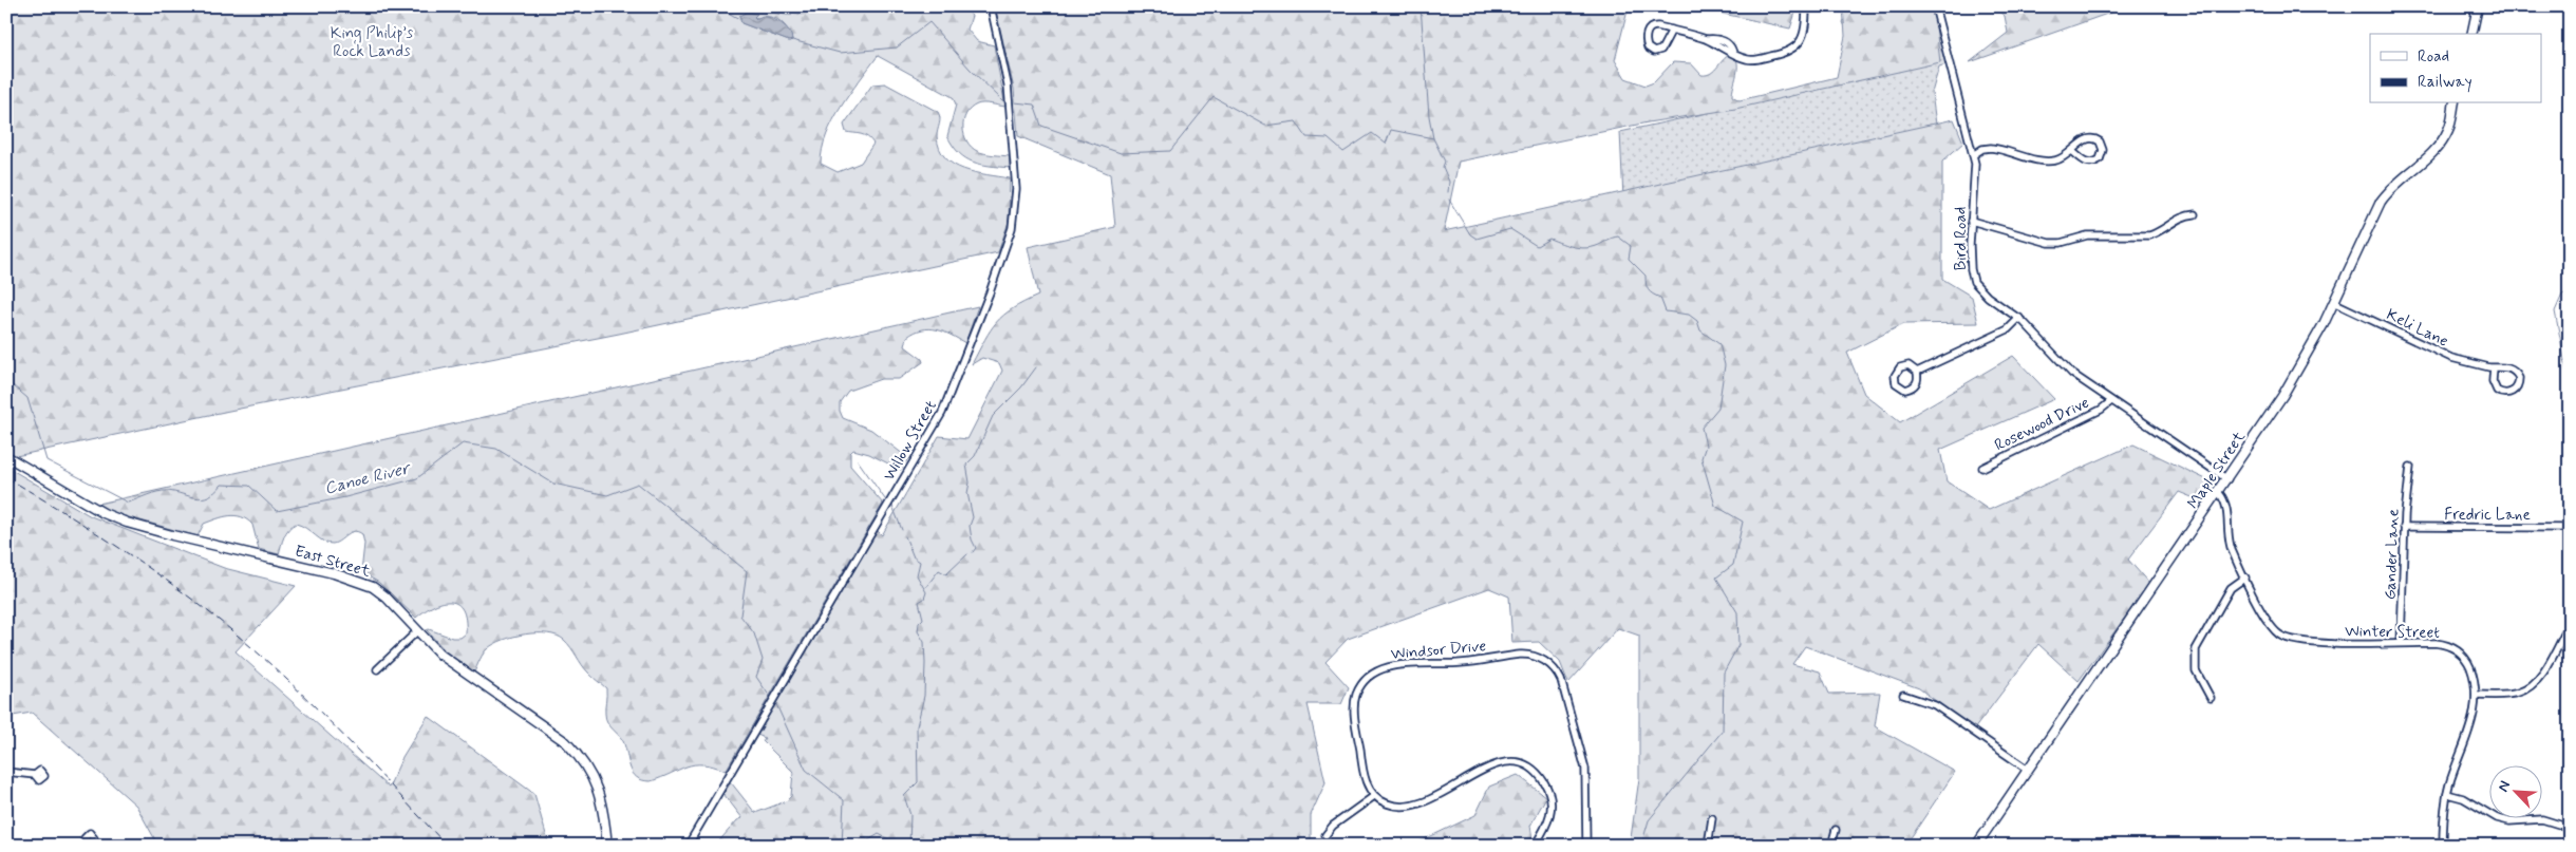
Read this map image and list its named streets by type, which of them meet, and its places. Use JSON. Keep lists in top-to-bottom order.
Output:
{
  "streets": {
    "street": [
      "Bird Road",
      "Keli Lane",
      "Rosewood Drive",
      "Willow Street",
      "Maple Street",
      "Fredric Lane",
      "Gander Lane",
      "East Street",
      "Winter Street",
      "Windsor Drive"
    ]
  },
  "crossings": [
    ["Bird Road", "Rosewood Drive"],
    ["Bird Road", "Maple Street"],
    ["Keli Lane", "Maple Street"],
    ["Maple Street", "Winter Street"],
    ["Fredric Lane", "Gander Lane"],
    ["Gander Lane", "Winter Street"]
  ],
  "water": ["Canoe River"],
  "parks": ["King Philip’s Rock Lands"],
  "legend": ["Road", "Railway"],
  "north": "top left"
}
